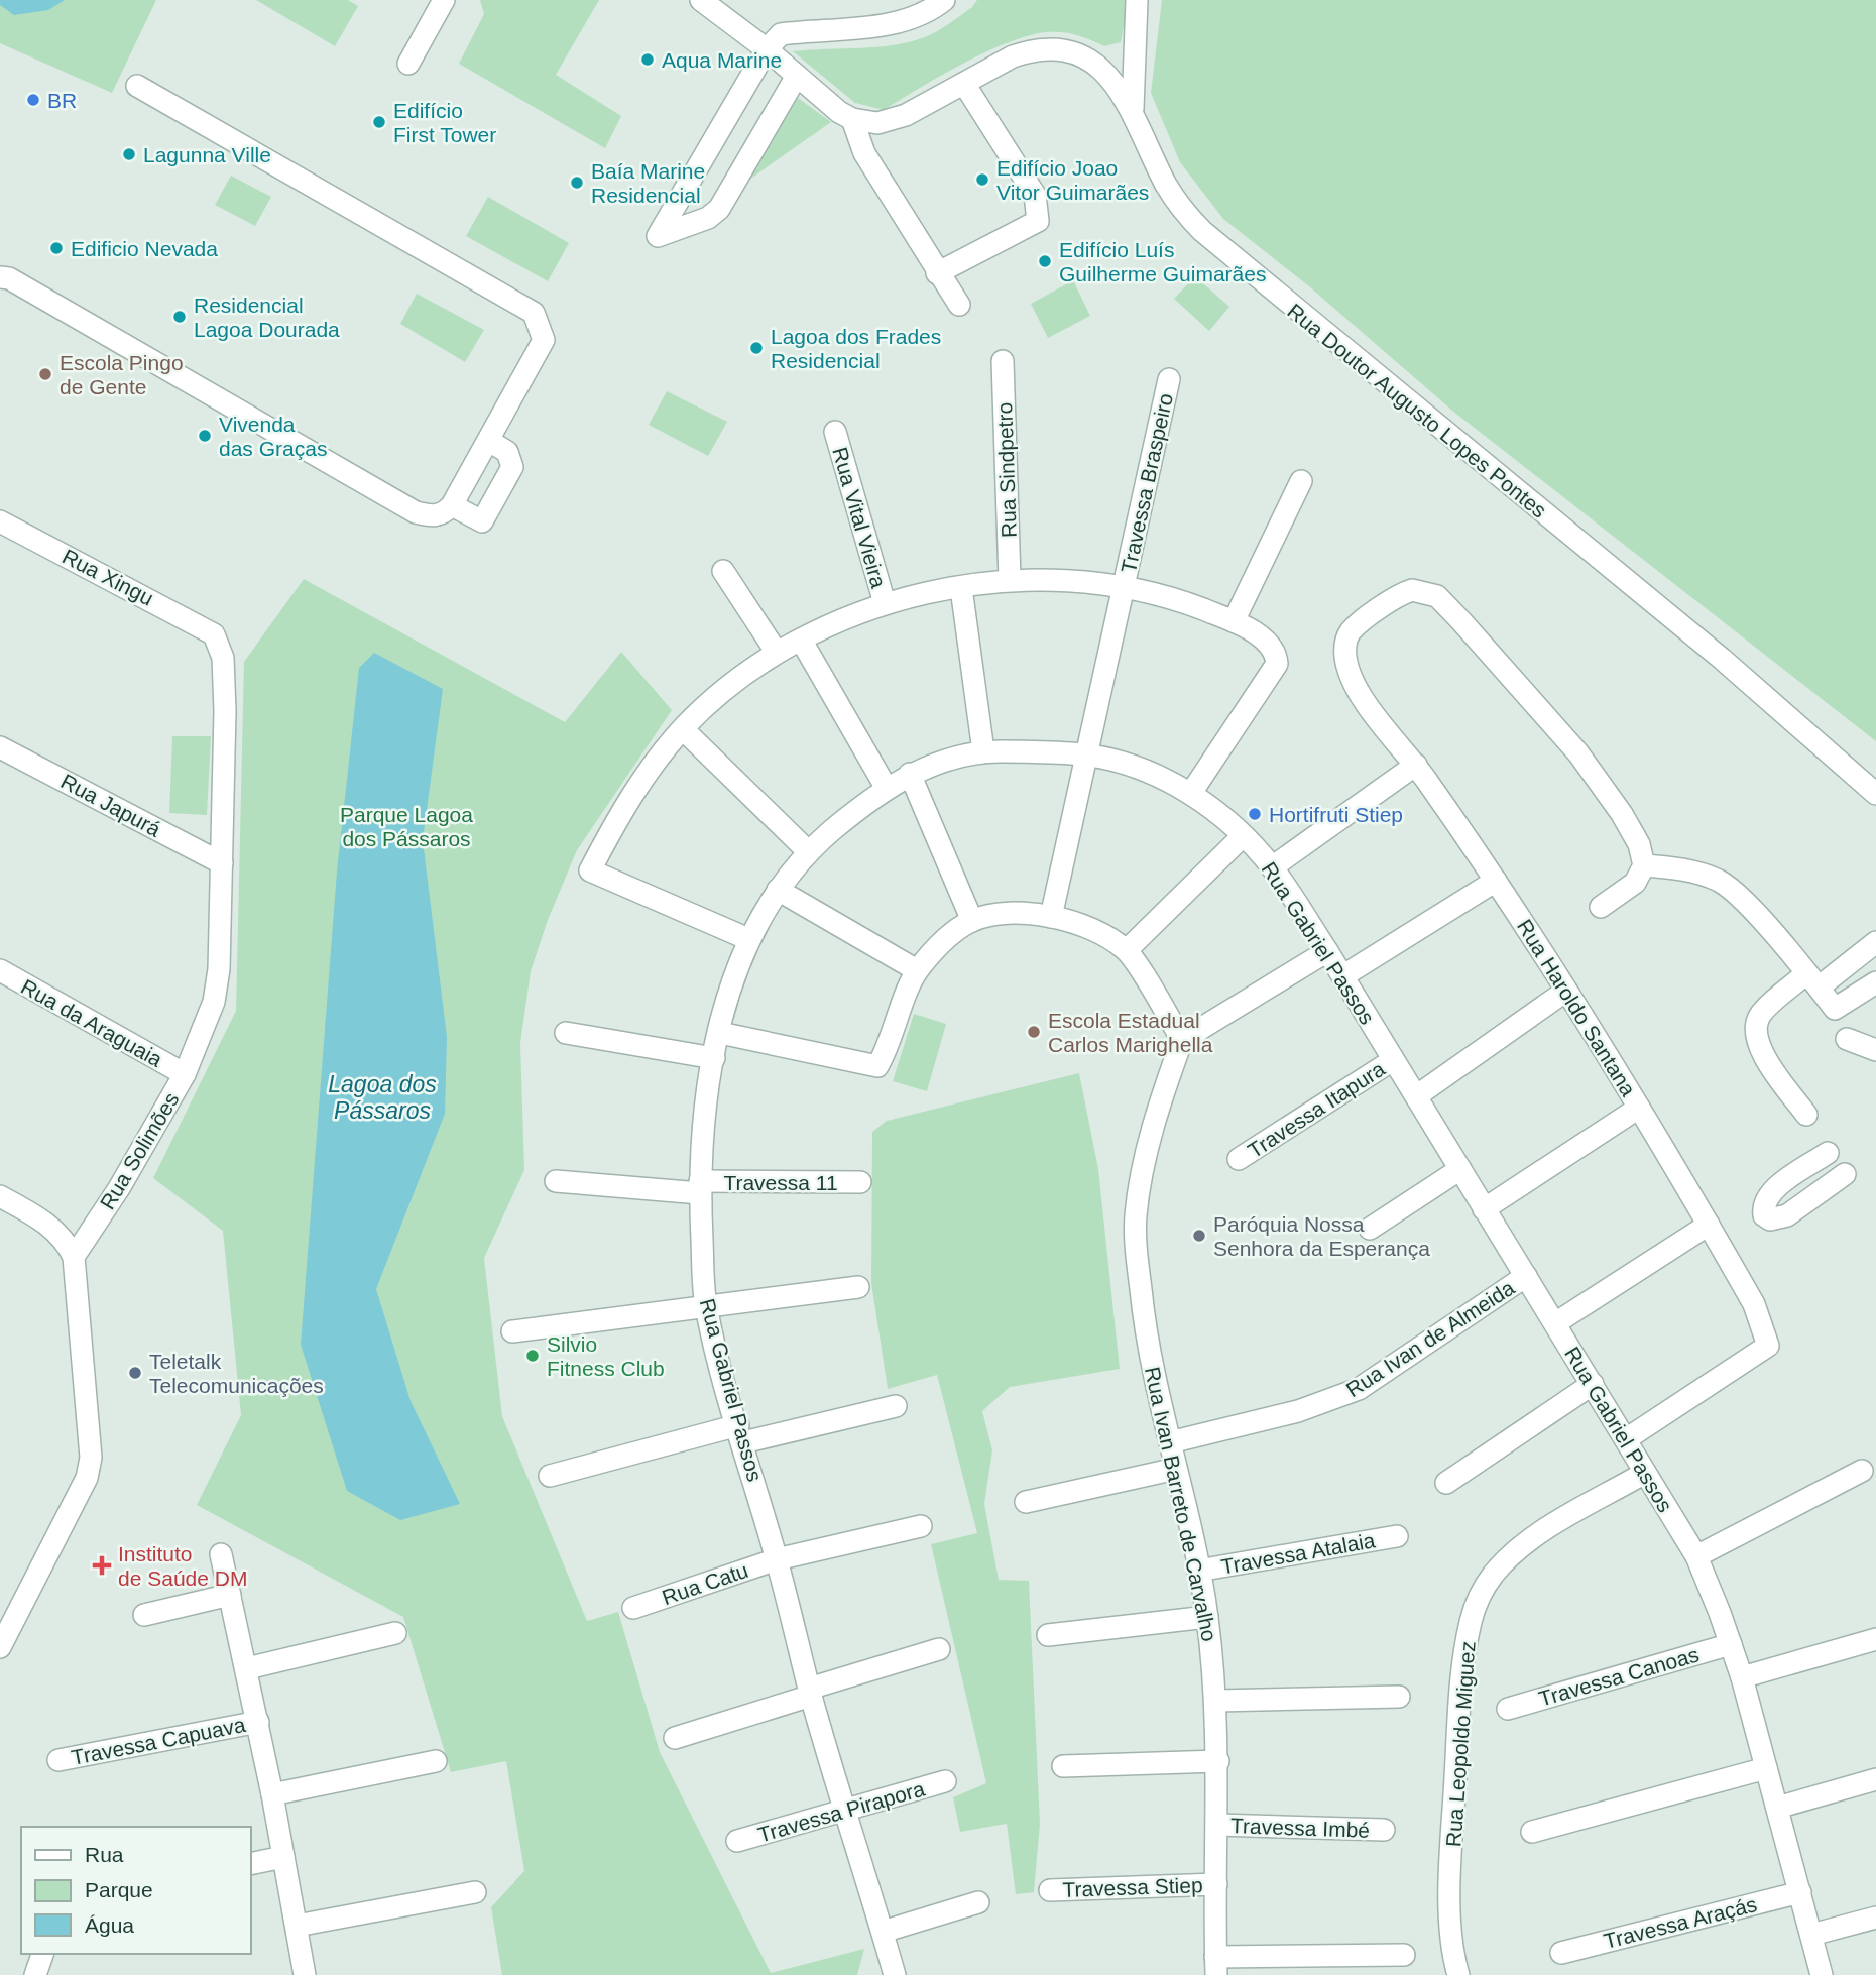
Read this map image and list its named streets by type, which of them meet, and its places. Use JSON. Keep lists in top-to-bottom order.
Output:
{
  "streets": {
    "street": [
      "Rua Doutor Augusto Lopes Pontes",
      "Rua Sindpetro",
      "Travessa Braspeiro",
      "Rua Vital Vieira",
      "Rua Xingu",
      "Rua Japurá",
      "Rua Gabriel Passos",
      "Rua Haroldo Santana",
      "Rua da Araguaia",
      "Travessa Itapura",
      "Rua Solimões",
      "Travessa 11",
      "Rua Ivan de Almeida",
      "Rua Ivan Barreto de Carvalho",
      "Travessa Atalaia",
      "Rua Catu",
      "Travessa Canoas",
      "Travessa Capuava",
      "Rua Leopoldo Miguez",
      "Travessa Pirapora",
      "Travessa Imbé",
      "Travessa Stiep",
      "Travessa Araçás"
    ]
  },
  "crossings": [
    ["Travessa Braspeiro", "Rua Gabriel Passos"],
    ["Rua Xingu", "Rua Solimões"],
    ["Rua Japurá", "Rua Solimões"],
    ["Rua Gabriel Passos", "Rua Haroldo Santana"],
    ["Rua Gabriel Passos", "Travessa Itapura"],
    ["Rua Gabriel Passos", "Travessa 11"],
    ["Rua Gabriel Passos", "Rua Ivan de Almeida"],
    ["Rua Gabriel Passos", "Rua Catu"],
    ["Rua Gabriel Passos", "Travessa Canoas"],
    ["Rua Gabriel Passos", "Rua Leopoldo Miguez"],
    ["Rua Gabriel Passos", "Travessa Pirapora"],
    ["Rua Gabriel Passos", "Travessa Araçás"],
    ["Rua da Araguaia", "Rua Solimões"],
    ["Rua Ivan de Almeida", "Rua Ivan Barreto de Carvalho"],
    ["Rua Ivan Barreto de Carvalho", "Travessa Atalaia"],
    ["Rua Ivan Barreto de Carvalho", "Travessa Imbé"],
    ["Rua Ivan Barreto de Carvalho", "Travessa Stiep"]
  ],
  "water": ["Lagoa dos Pássaros"],
  "parks": ["Parque Lagoa dos Pássaros"],
  "places": {
    "other": [
      "Aqua Marine",
      "BR",
      "Edifício First Tower",
      "Lagunna Ville",
      "Edifício Joao Vitor Guimarães",
      "Baía Marine Residencial",
      "Edificio Nevada",
      "Edifício Luís Guilherme Guimarães",
      "Residencial Lagoa Dourada",
      "Lagoa dos Frades Residencial",
      "Escola Pingo de Gente",
      "Vivenda das Graças",
      "Hortifruti Stiep",
      "Escola Estadual Carlos Marighella",
      "Paróquia Nossa Senhora da Esperança",
      "Silvio Fitness Club",
      "Teletalk Telecomunicações"
    ],
    "health": ["Instituto de Saúde DM"]
  },
  "legend": ["Rua", "Parque", "Água"]
}
